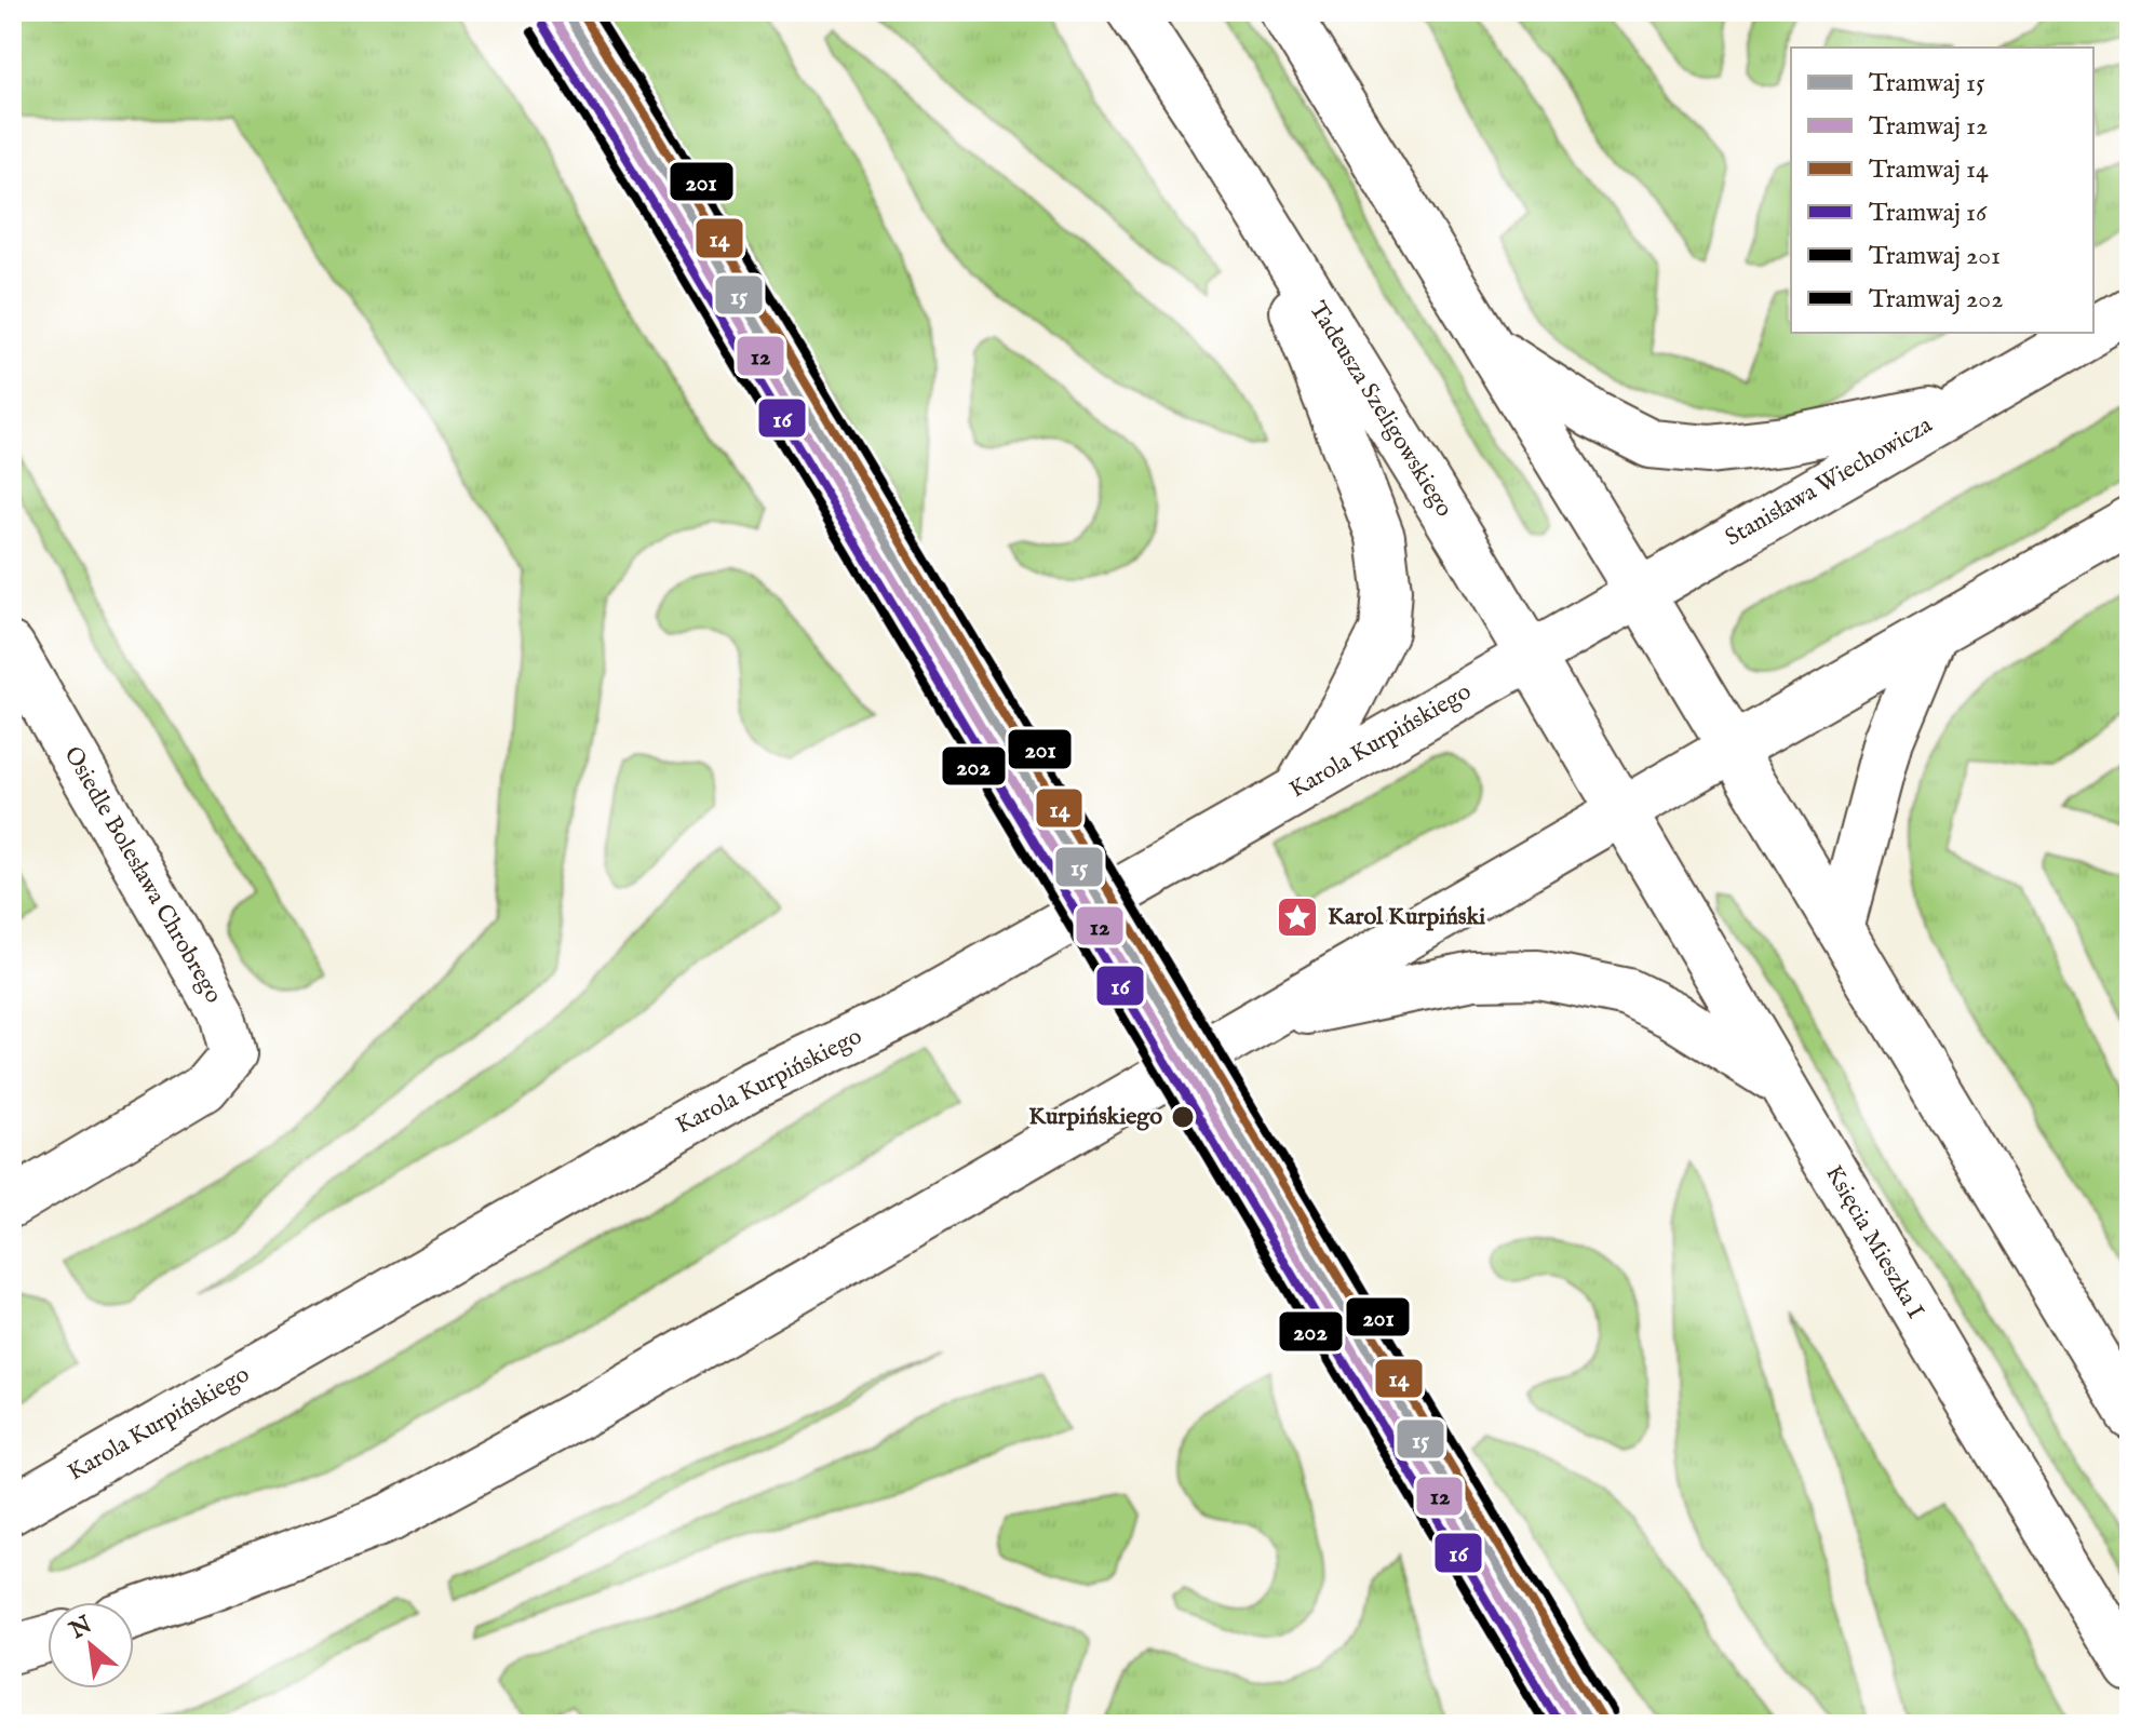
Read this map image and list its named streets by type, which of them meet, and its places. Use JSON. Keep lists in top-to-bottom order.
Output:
{
  "streets": {
    "street": [
      "Tadeusza Szeligowskiego",
      "Stanisława Wiechowicza",
      "Karola Kurpińskiego",
      "Osiedle Bolesława Chrobrego",
      "Księcia Mieszka I"
    ]
  },
  "crossings": [
    ["Tadeusza Szeligowskiego", "Stanisława Wiechowicza"],
    ["Tadeusza Szeligowskiego", "Karola Kurpińskiego"],
    ["Tadeusza Szeligowskiego", "Księcia Mieszka I"],
    ["Stanisława Wiechowicza", "Karola Kurpińskiego"]
  ],
  "places": {
    "place": ["Karol Kurpiński"],
    "other": ["Kurpińskiego"]
  },
  "lines": [
    "tram line 15",
    "tram line 14",
    "tram line 201",
    "tram line 12",
    "tram line 16",
    "tram line 202"
  ],
  "legend": [
    "Tramwaj 15",
    "Tramwaj 12",
    "Tramwaj 14",
    "Tramwaj 16",
    "Tramwaj 201",
    "Tramwaj 202"
  ],
  "north": "top left"
}
